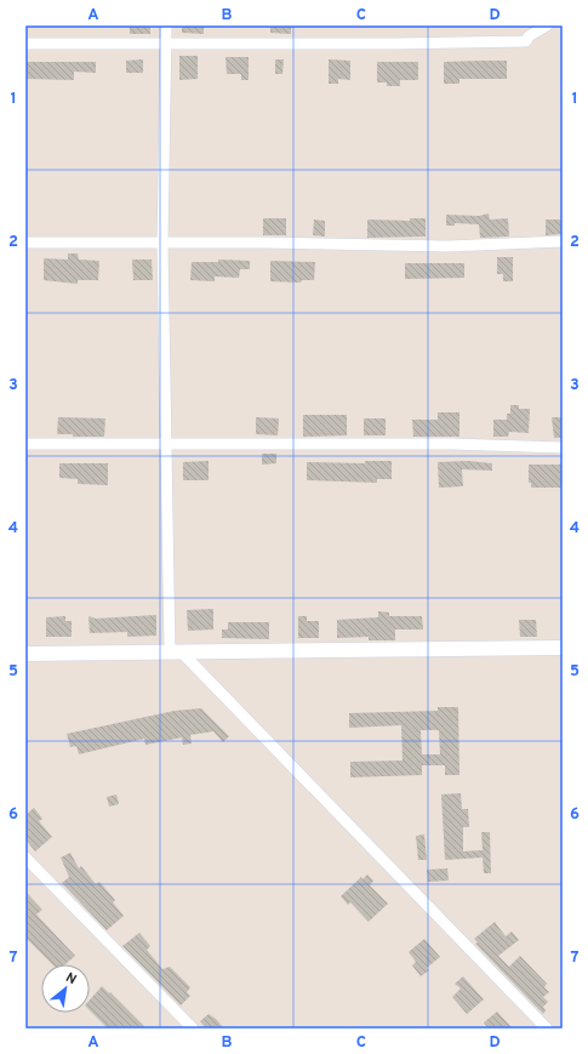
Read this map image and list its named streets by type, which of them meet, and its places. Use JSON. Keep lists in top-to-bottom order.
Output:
{
  "north": "top right",
  "grid": {
    "columns": [
      "A",
      "B",
      "C",
      "D"
    ],
    "rows": [
      "1",
      "2",
      "3",
      "4",
      "5",
      "6",
      "7"
    ]
  }
}
